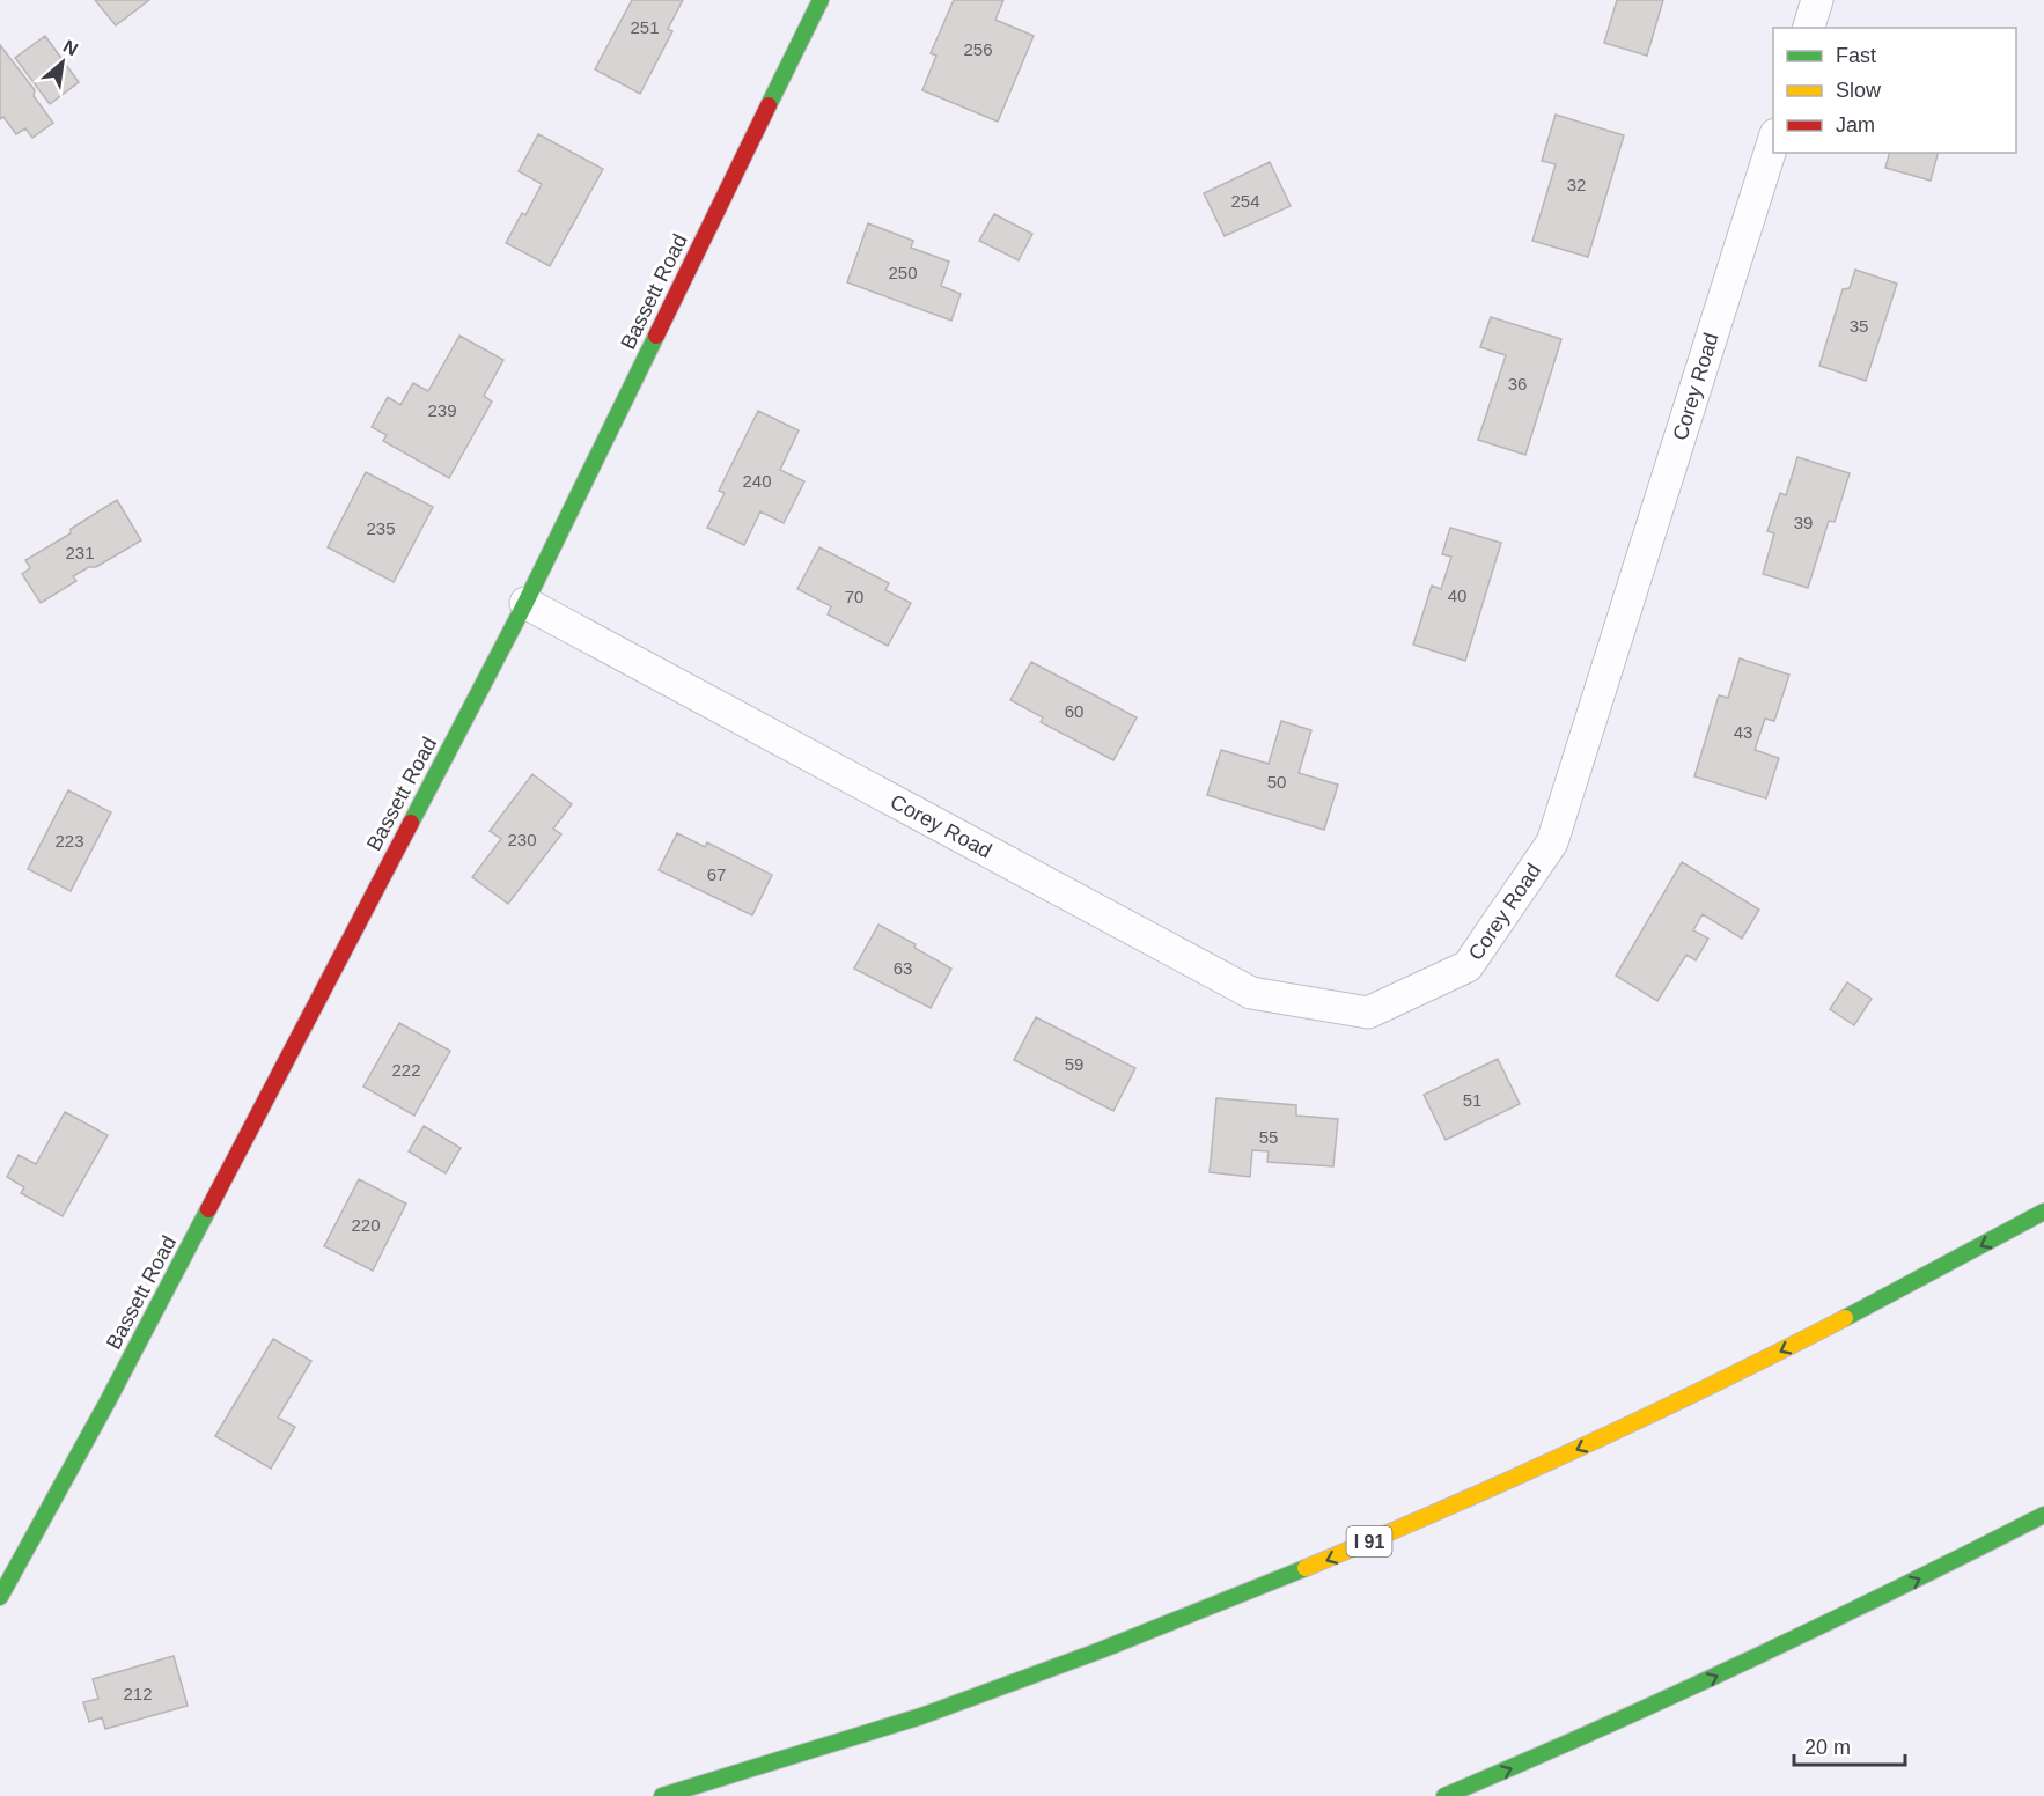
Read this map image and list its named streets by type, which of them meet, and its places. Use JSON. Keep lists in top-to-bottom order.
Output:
{
  "streets": {
    "main road": ["Bassett Road", "I 91"],
    "street": ["Corey Road"]
  },
  "crossings": [
    ["Bassett Road", "Corey Road"]
  ],
  "house_numbers": [
    "251",
    "256",
    "32",
    "254",
    "250",
    "35",
    "36",
    "239",
    "240",
    "39",
    "235",
    "231",
    "40",
    "70",
    "60",
    "43",
    "50",
    "230",
    "223",
    "67",
    "63",
    "59",
    "222",
    "51",
    "55",
    "220",
    "212"
  ],
  "legend": ["Fast", "Slow", "Jam"],
  "scale_bar": "20 m",
  "north": "top right"
}
